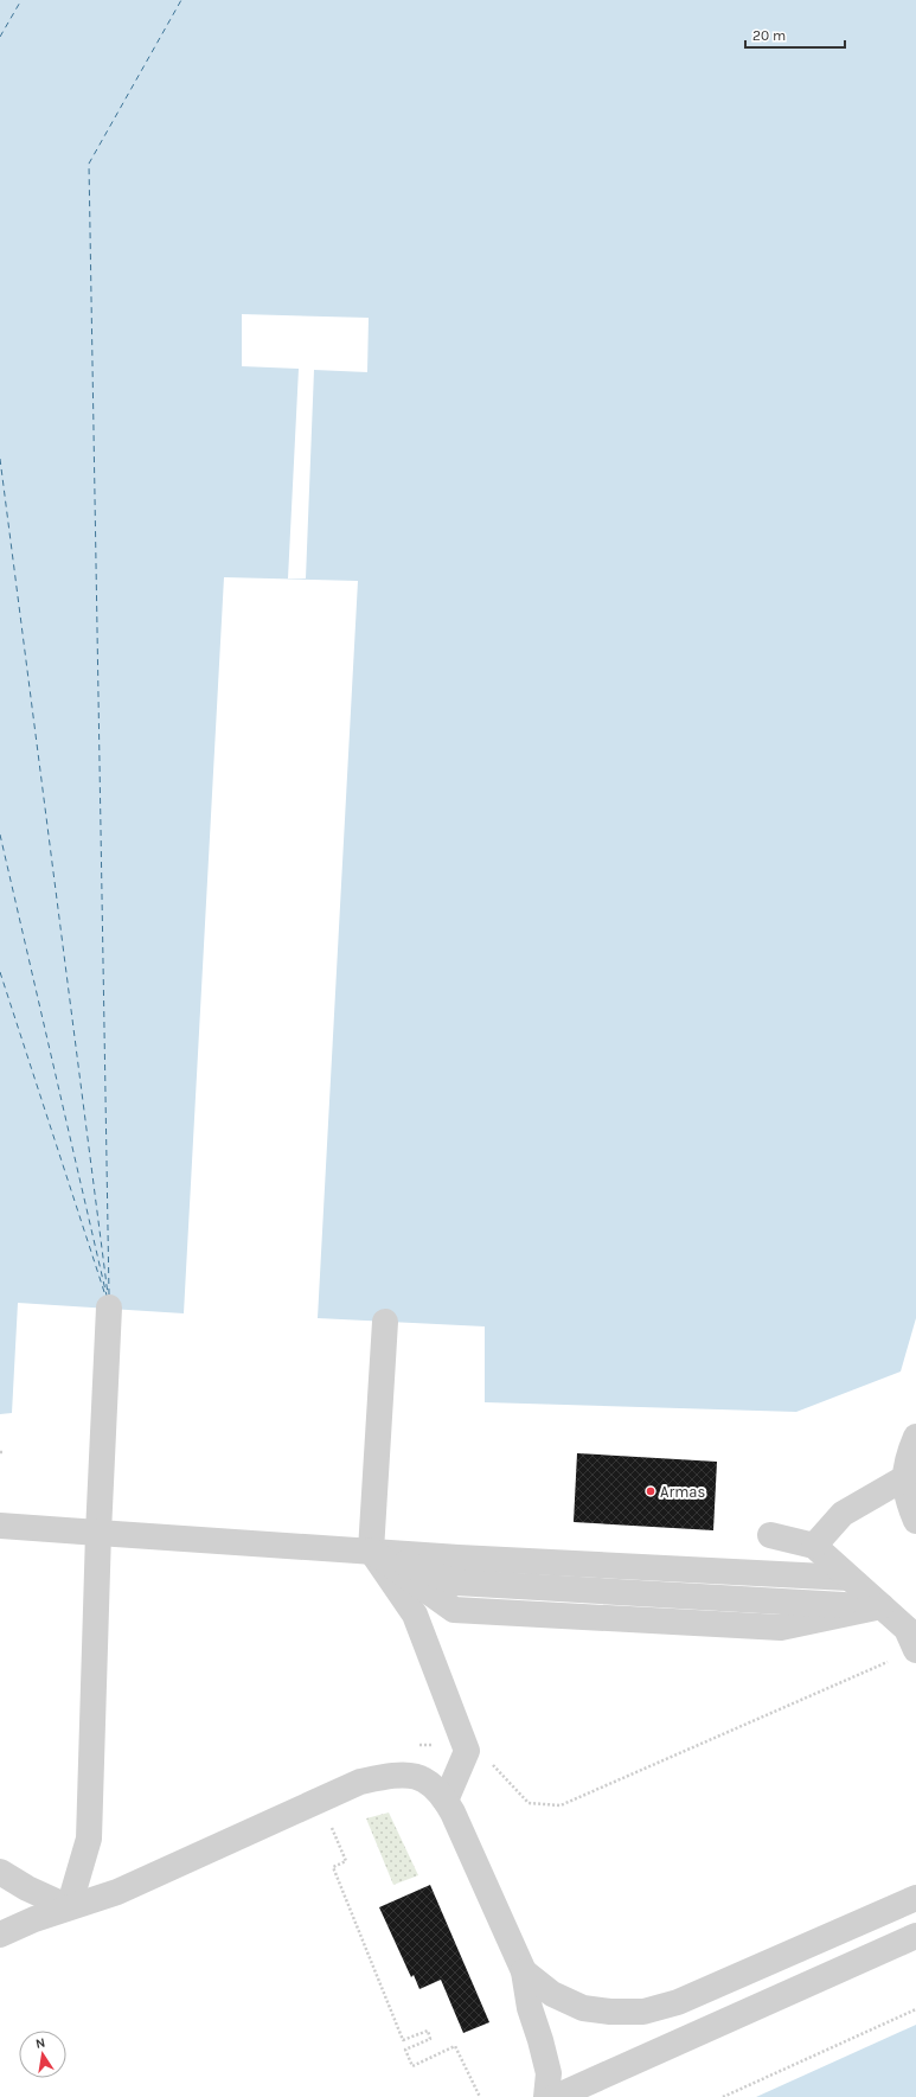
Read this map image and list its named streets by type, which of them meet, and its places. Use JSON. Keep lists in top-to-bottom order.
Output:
{
  "places": ["Armas"],
  "scale_bar": "20 m",
  "north": "top"
}
